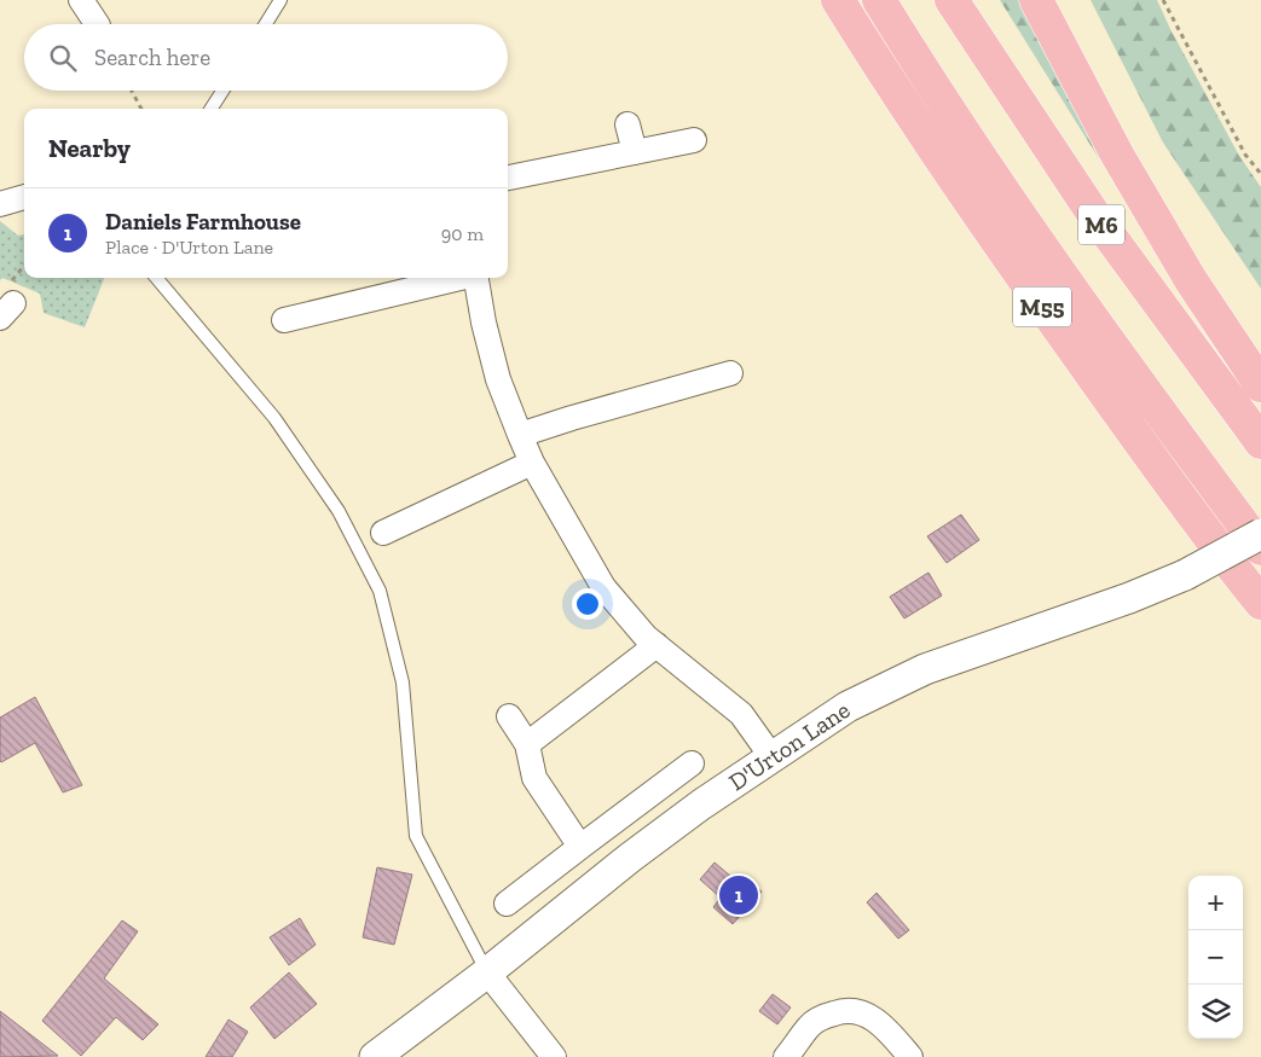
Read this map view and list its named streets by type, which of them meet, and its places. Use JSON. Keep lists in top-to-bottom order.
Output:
{
  "streets": {
    "highway": ["M6", "M55"],
    "street": ["D'Urton Lane"]
  },
  "page": {
    "search": "Search here",
    "heading": "Nearby",
    "list": [
      {
        "mark": "1",
        "name": "Daniels Farmhouse",
        "note": "Place · D'Urton Lane",
        "value": "90 m"
      }
    ],
    "pins": "1",
    "map_buttons": ["+", "−"]
  }
}
